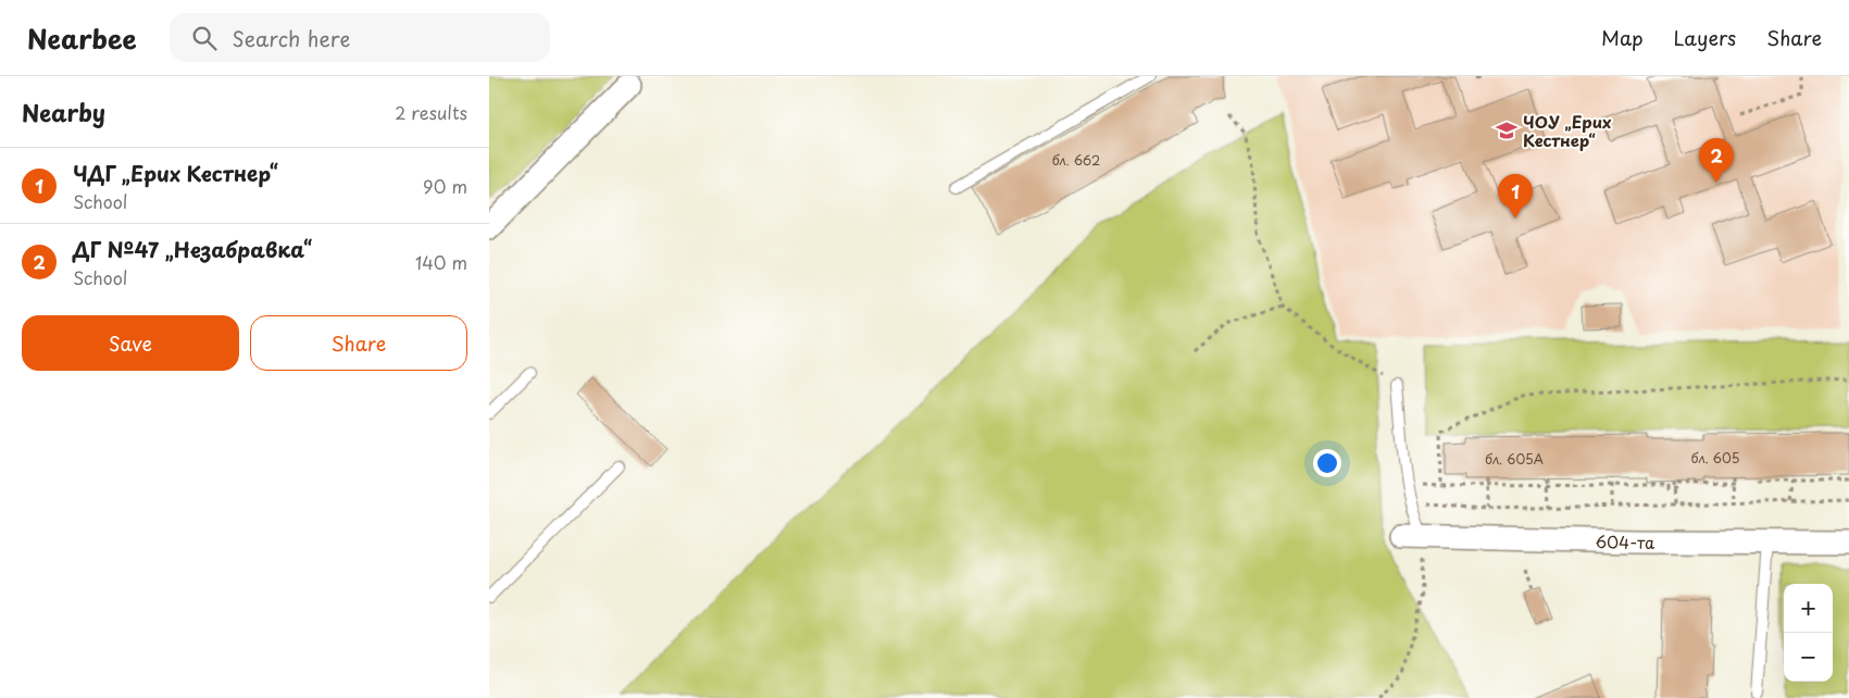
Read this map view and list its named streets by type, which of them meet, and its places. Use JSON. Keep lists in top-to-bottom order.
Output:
{
  "streets": {
    "street": ["604-та"]
  },
  "places": {
    "school or university": ["ЧОУ „Ерих Кестнер“"]
  },
  "house_numbers": ["бл. 662", "бл. 605", "бл. 605А"],
  "page": {
    "header": "Nearbee",
    "search": "Search here",
    "nav": ["Map", "Layers", "Share"],
    "heading": ["Nearby", "2 results"],
    "pins": ["2", "1"],
    "list": [
      {
        "mark": "1",
        "name": "ЧДГ „Ерих Кестнер“",
        "note": "School",
        "value": "90 m"
      },
      {
        "mark": "2",
        "name": "ДГ №47 „Незабравка“",
        "note": "School",
        "value": "140 m"
      }
    ],
    "buttons": ["Save", "Share"],
    "map_buttons": ["+", "−"]
  }
}
